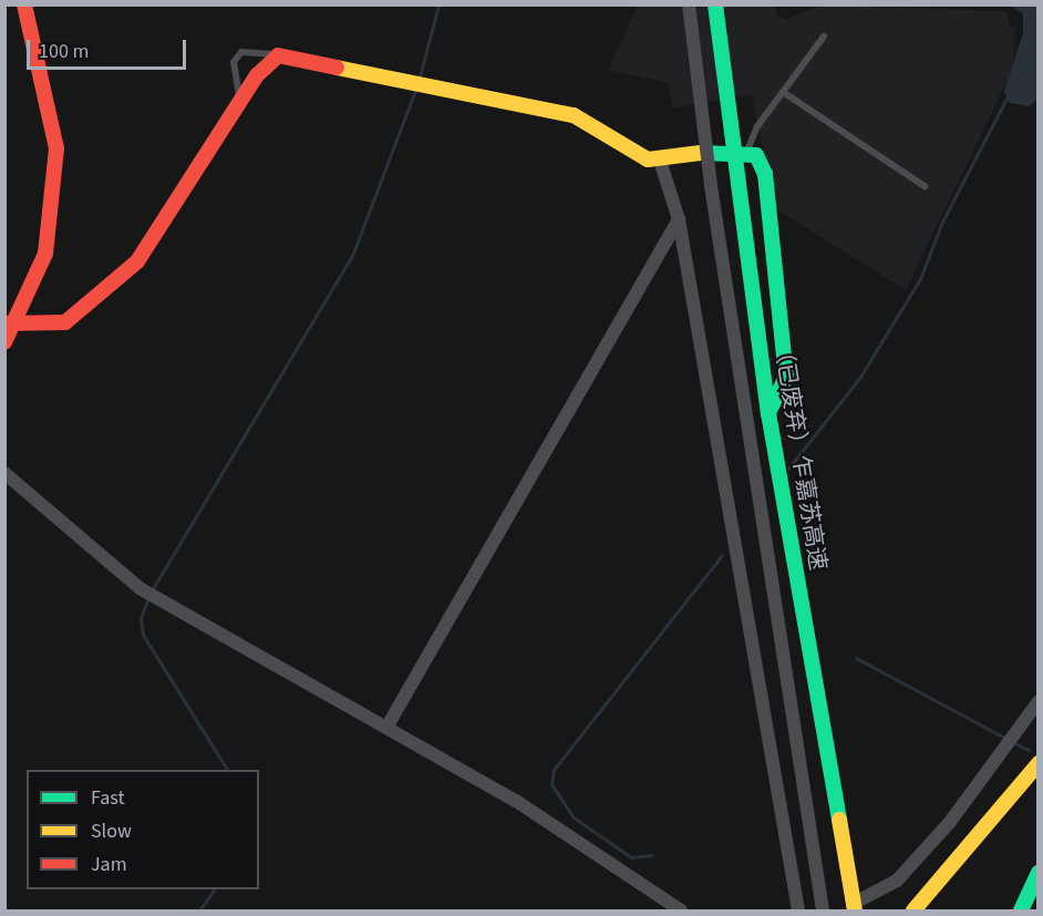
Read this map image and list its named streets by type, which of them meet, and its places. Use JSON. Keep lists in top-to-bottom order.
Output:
{
  "streets": {
    "main road": ["（已废弃）乍嘉苏高速"]
  },
  "legend": ["Fast", "Slow", "Jam"],
  "scale_bar": "100 m"
}
